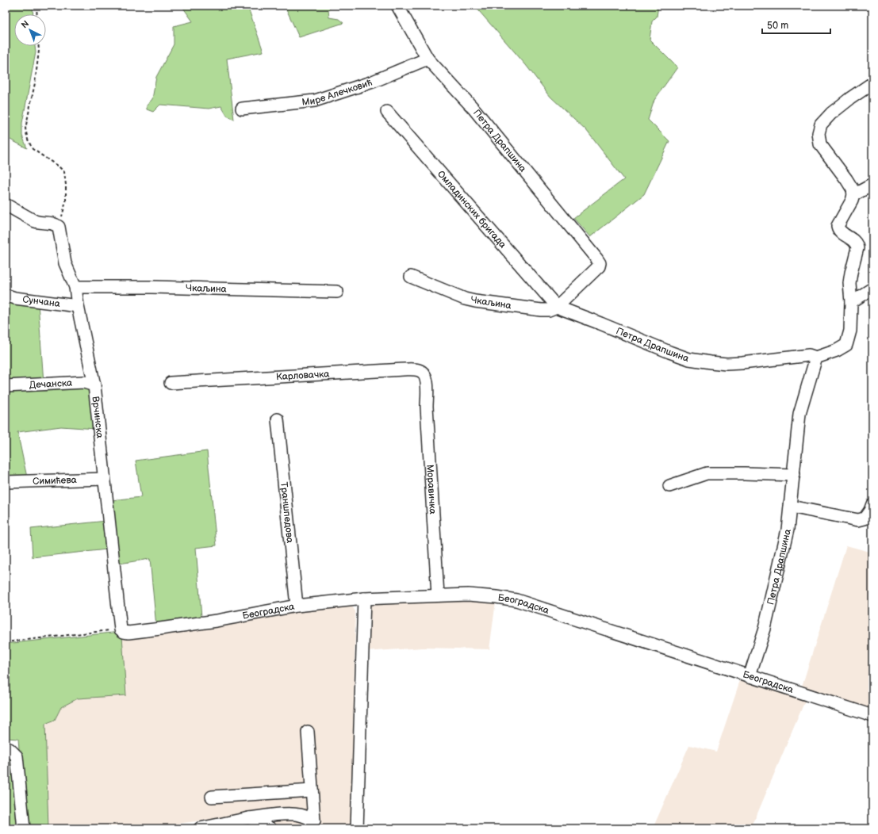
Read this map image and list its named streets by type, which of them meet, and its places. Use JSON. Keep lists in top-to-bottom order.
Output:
{
  "streets": {
    "street": [
      "Мире Алечковић",
      "Петра Драпшина",
      "Омладинских бригада",
      "Чкаљина",
      "Сунчана",
      "Карловачка",
      "Дечанска",
      "Врчинска",
      "Симићева",
      "Моравичка",
      "Траншпедова",
      "Београдска"
    ]
  },
  "crossings": [
    ["Мире Алечковић", "Петра Драпшина"],
    ["Петра Драпшина", "Омладинских бригада"],
    ["Петра Драпшина", "Чкаљина"],
    ["Петра Драпшина", "Београдска"],
    ["Омладинских бригада", "Чкаљина"],
    ["Чкаљина", "Врчинска"],
    ["Сунчана", "Врчинска"],
    ["Карловачка", "Моравичка"],
    ["Дечанска", "Врчинска"],
    ["Врчинска", "Симићева"],
    ["Врчинска", "Београдска"],
    ["Моравичка", "Београдска"],
    ["Траншпедова", "Београдска"]
  ],
  "scale_bar": "50 m",
  "north": "top left"
}
